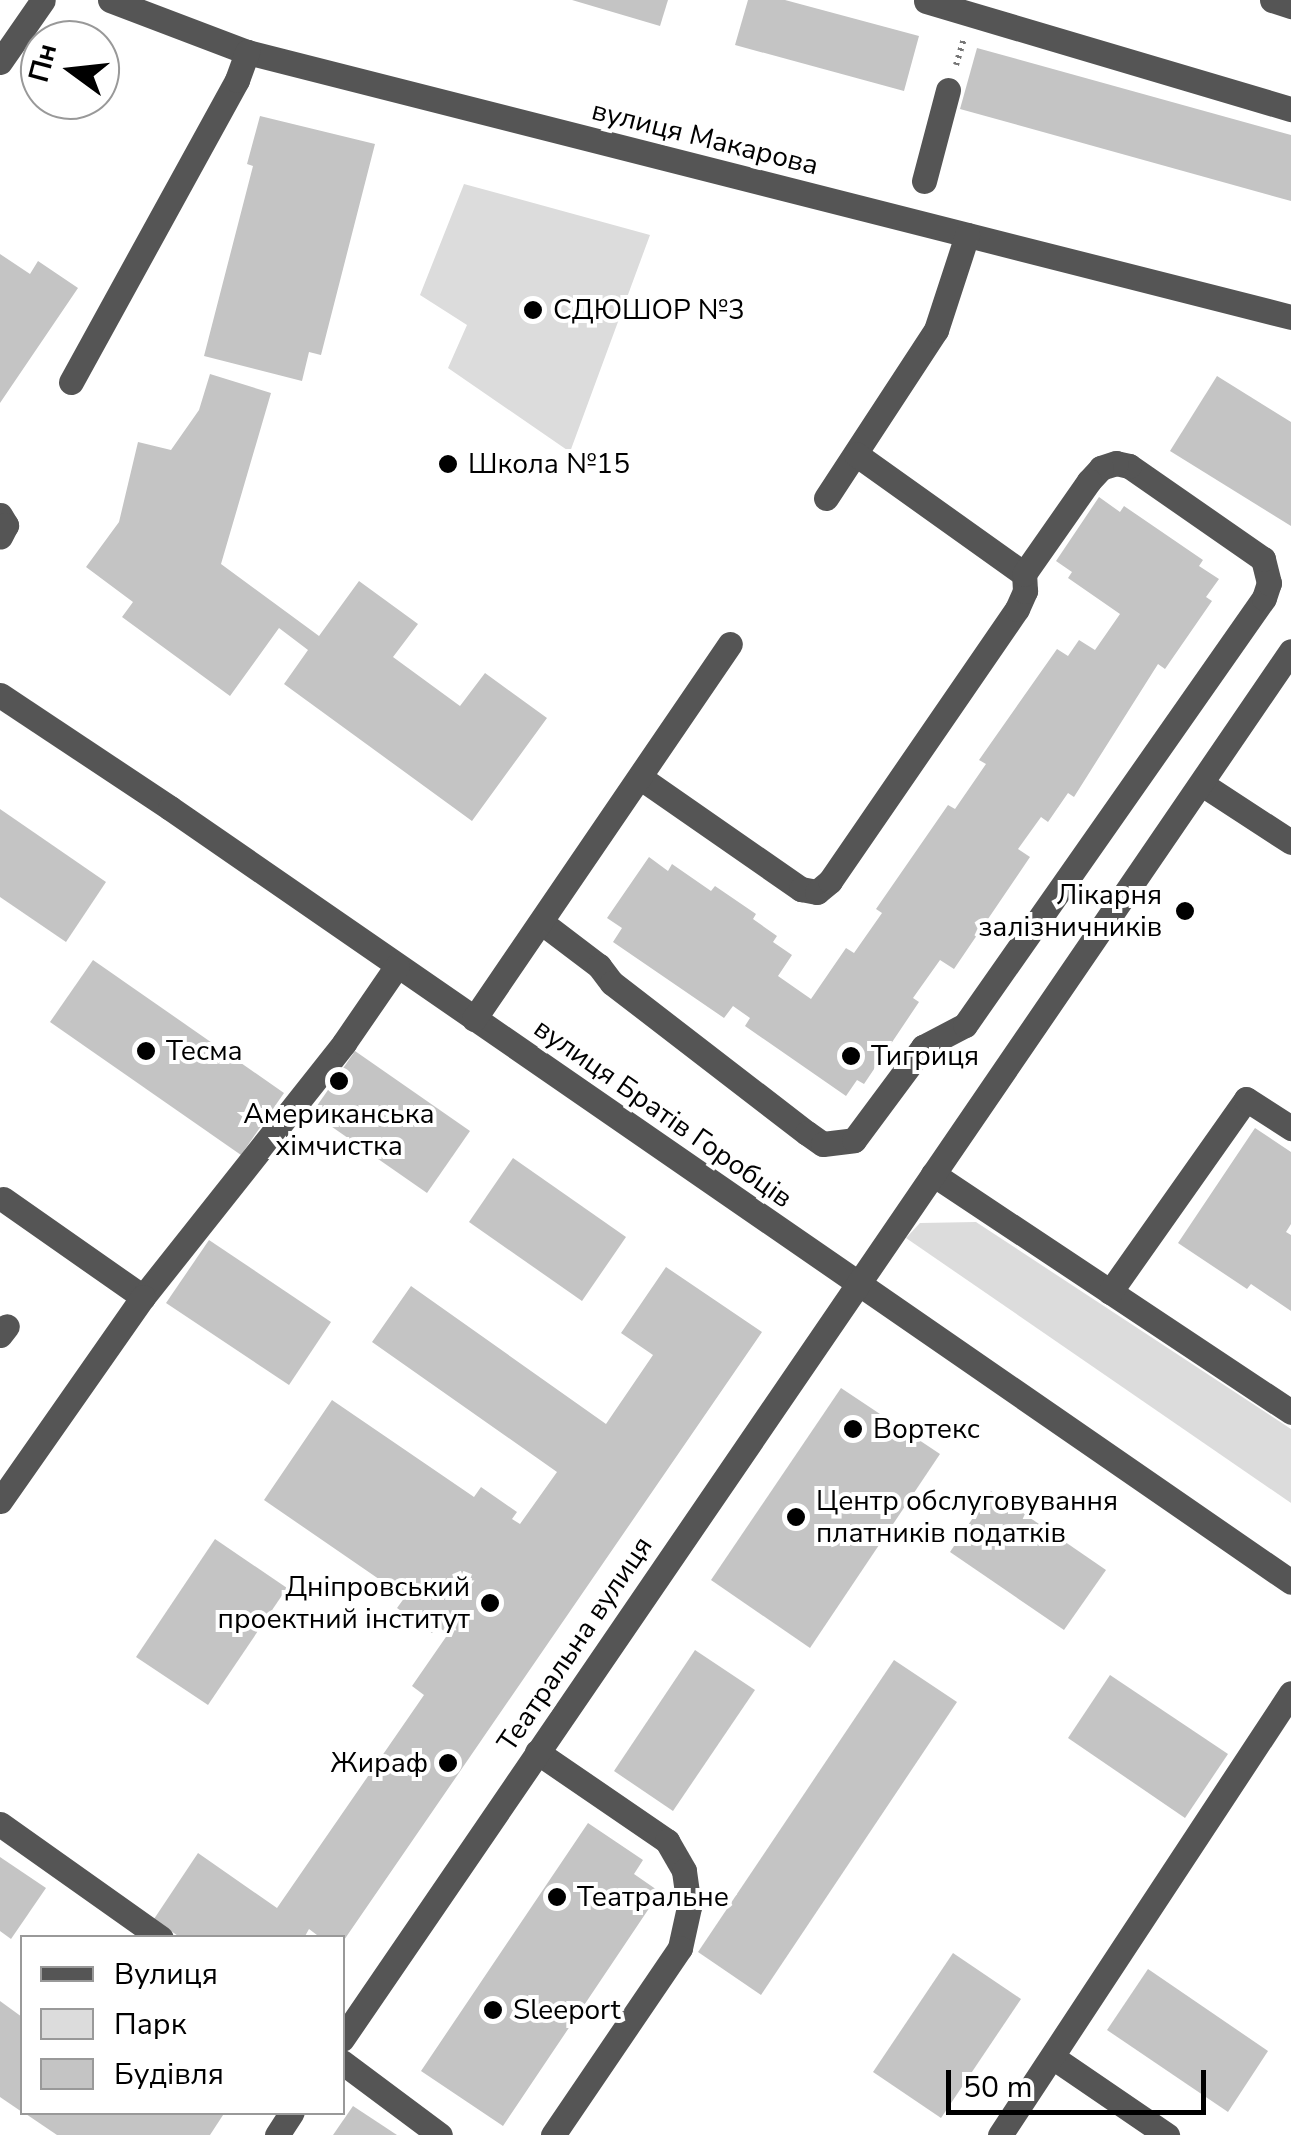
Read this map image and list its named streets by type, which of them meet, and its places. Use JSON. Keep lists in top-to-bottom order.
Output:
{
  "streets": {
    "street": ["вулиця Макарова", "вулиця Братів Горобців", "Театральна вулиця"]
  },
  "crossings": [
    ["вулиця Братів Горобців", "Театральна вулиця"]
  ],
  "places": [
    "СДЮШОР №3",
    "Школа №15",
    "Лікарня залізничників",
    "Тесма",
    "Тигриця",
    "Американська хімчистка",
    "Вортекс",
    "Центр обслуговування платників податків",
    "Дніпровський проектний інститут",
    "Жираф",
    "Театральне",
    "Sleeport"
  ],
  "legend": ["Вулиця", "Парк", "Будівля"],
  "scale_bar": "50 m",
  "north": "left"
}
